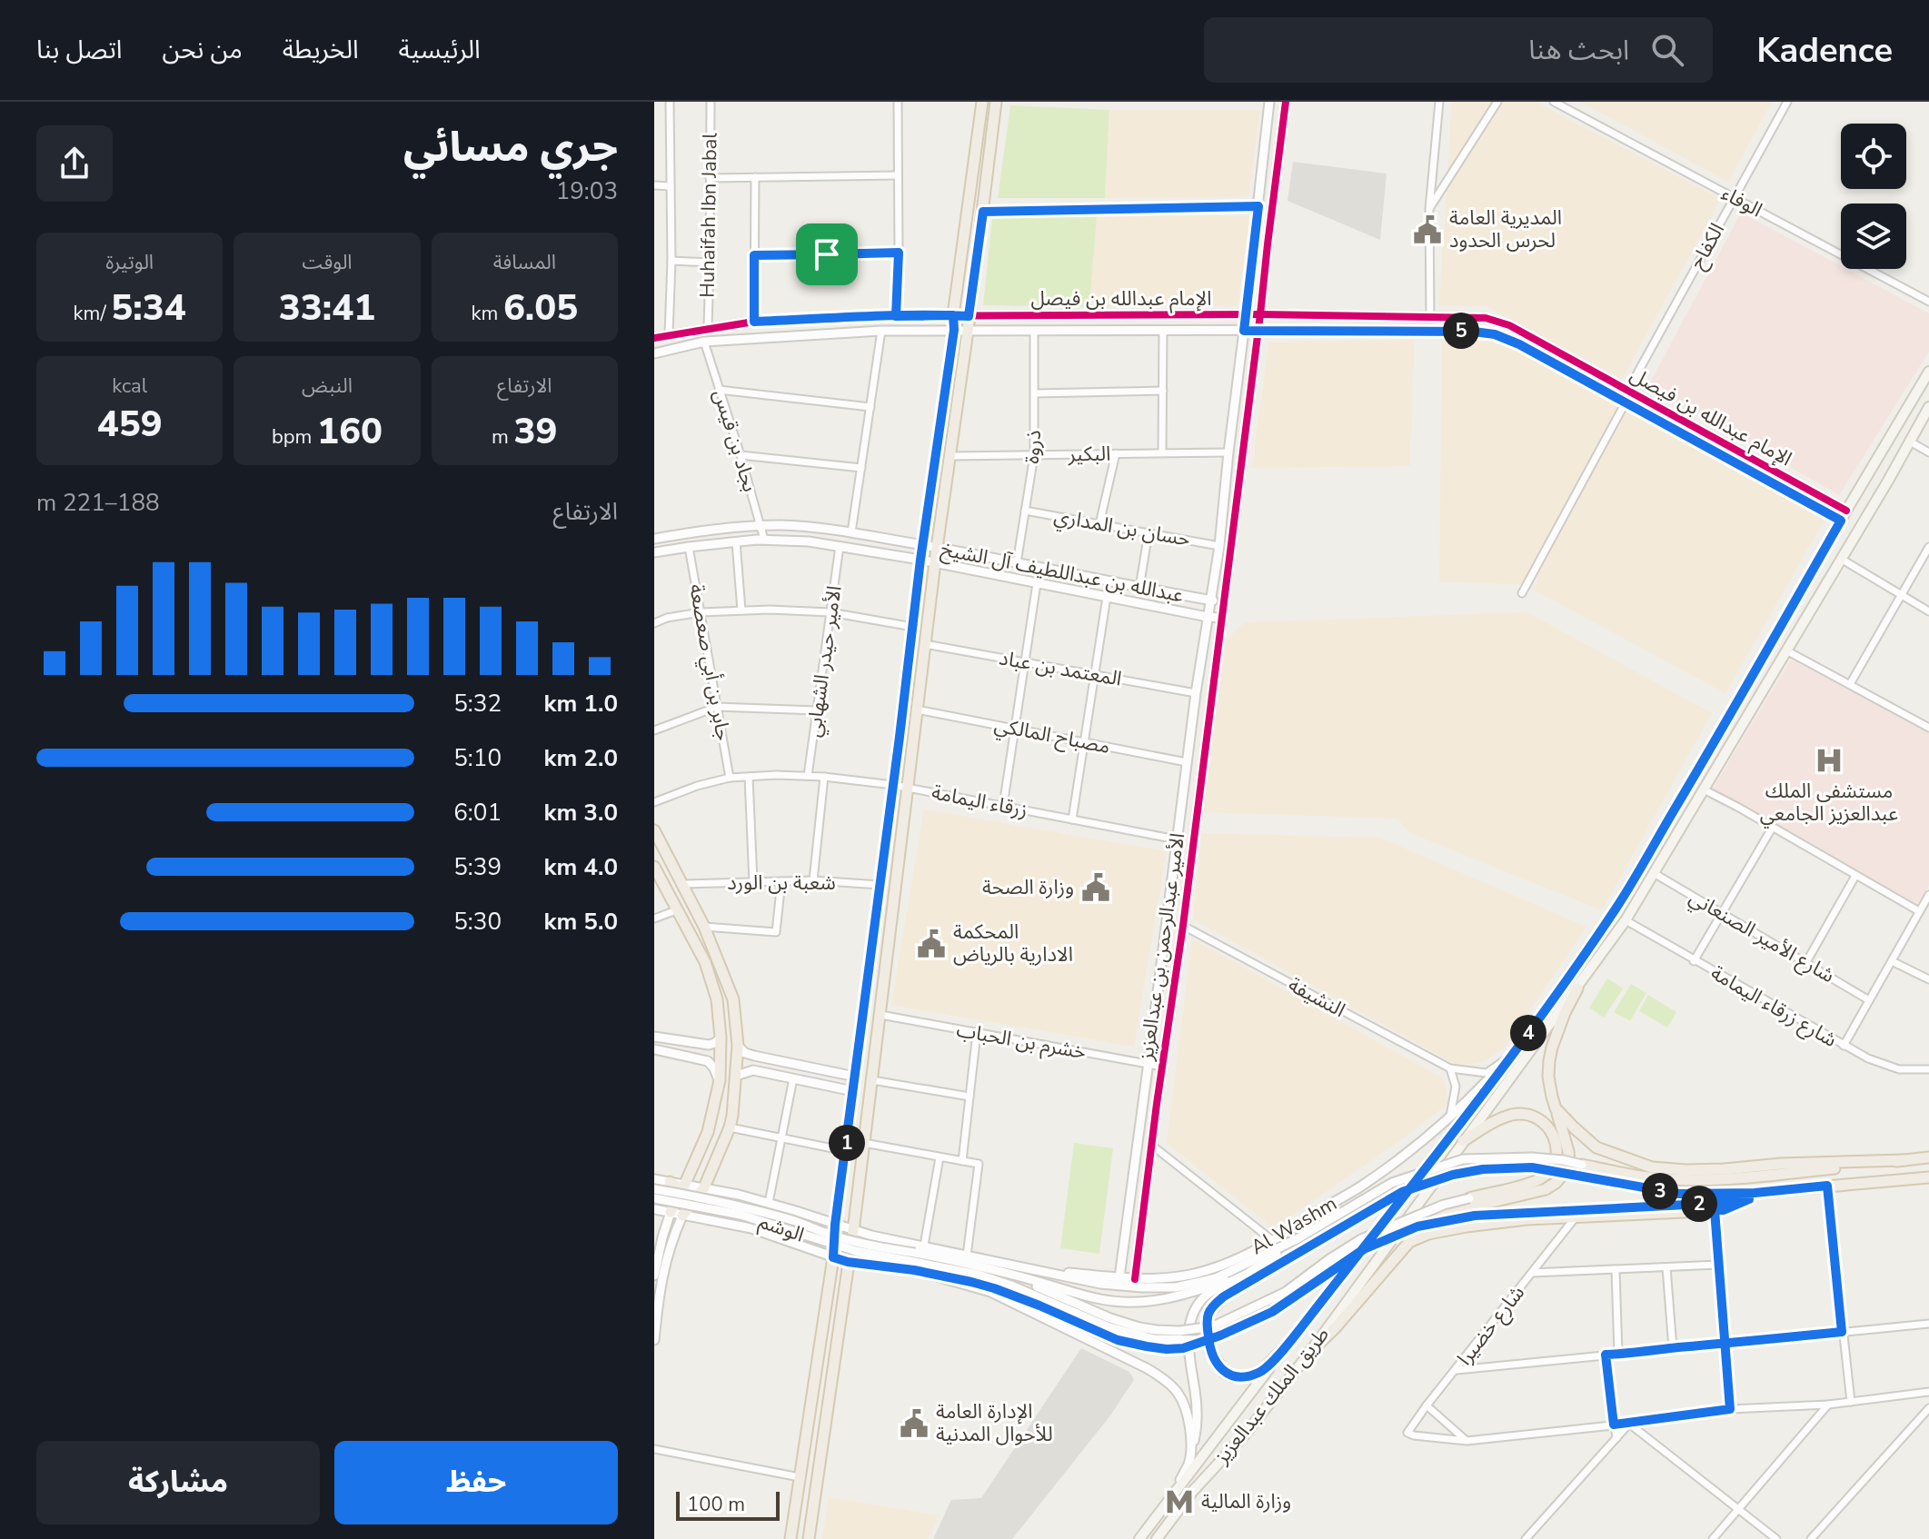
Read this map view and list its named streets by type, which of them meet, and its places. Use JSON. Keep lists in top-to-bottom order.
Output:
{
  "streets": {
    "main road": ["طريق الملك عبدالعزيز"],
    "street": [
      "الوفاء",
      "Huhaifah Ibn Jabal",
      "الكفاح",
      "الإمام عبدالله بن فيصل",
      "بجاد بن قيس",
      "ذروة",
      "البكير",
      "حسان بن المداري",
      "عبدالله بن عبداللطيف آل الشيخ",
      "الأمير حيدر الشهابي",
      "جابر بن أبي صعصعة",
      "المعتمد بن عباد",
      "مصباح المالكي",
      "زرقاء اليمامة",
      "شعبة بن الورد",
      "شارع الأمير الصنعاني",
      "الأمير عبدالرحمن بن عبدالعزيز",
      "النشيفة",
      "شارع زرقاء اليمامة",
      "خشرم بن الحباب",
      "Al Washm",
      "الوشم",
      "شارع خضيرا"
    ]
  },
  "crossings": [
    ["الوفاء", "الكفاح"],
    ["Huhaifah Ibn Jabal", "الإمام عبدالله بن فيصل"],
    ["الكفاح", "الإمام عبدالله بن فيصل"],
    ["الإمام عبدالله بن فيصل", "بجاد بن قيس"],
    ["الإمام عبدالله بن فيصل", "ذروة"],
    ["الإمام عبدالله بن فيصل", "طريق الملك عبدالعزيز"],
    ["بجاد بن قيس", "عبدالله بن عبداللطيف آل الشيخ"],
    ["ذروة", "البكير"],
    ["ذروة", "حسان بن المداري"],
    ["ذروة", "عبدالله بن عبداللطيف آل الشيخ"],
    ["عبدالله بن عبداللطيف آل الشيخ", "الأمير حيدر الشهابي"],
    ["عبدالله بن عبداللطيف آل الشيخ", "جابر بن أبي صعصعة"],
    ["عبدالله بن عبداللطيف آل الشيخ", "الأمير عبدالرحمن بن عبدالعزيز"],
    ["الأمير حيدر الشهابي", "زرقاء اليمامة"],
    ["جابر بن أبي صعصعة", "زرقاء اليمامة"],
    ["المعتمد بن عباد", "الأمير عبدالرحمن بن عبدالعزيز"],
    ["مصباح المالكي", "الأمير عبدالرحمن بن عبدالعزيز"],
    ["زرقاء اليمامة", "الأمير عبدالرحمن بن عبدالعزيز"],
    ["شارع الأمير الصنعاني", "طريق الملك عبدالعزيز"],
    ["الأمير عبدالرحمن بن عبدالعزيز", "النشيفة"],
    ["الأمير عبدالرحمن بن عبدالعزيز", "خشرم بن الحباب"],
    ["الأمير عبدالرحمن بن عبدالعزيز", "Al Washm"],
    ["شارع زرقاء اليمامة", "طريق الملك عبدالعزيز"],
    ["Al Washm", "الوشم"],
    ["Al Washm", "طريق الملك عبدالعزيز"],
    ["الوشم", "طريق الملك عبدالعزيز"]
  ],
  "places": {
    "public building": [
      "المديرية العامة لحرس الحدود",
      "وزارة الصحة",
      "المحكمة الادارية بالرياض",
      "الإدارة العامة للأحوال المدنية"
    ],
    "hospital": ["مستشفى الملك عبدالعزيز الجامعي"],
    "metro station": ["وزارة المالية"]
  },
  "scale_bar": "100 m",
  "page": {
    "header": "Kadence",
    "search": "ابحث هنا",
    "nav": [
      "الرئيسية",
      "الخريطة",
      "من نحن",
      "اتصل بنا"
    ],
    "heading": ["جري مسائي", "19:03"],
    "stats": [
      ["المسافة", "6.05 km"],
      ["الوقت", "33:41"],
      ["الوتيرة", "5:34 /km"],
      ["الارتفاع", "39 m"],
      ["النبض", "160 bpm"],
      ["kcal", "459"]
    ],
    "pins": [
      "5",
      "4",
      "1",
      "3",
      "2"
    ],
    "chart": ["الارتفاع", "188–221 m"],
    "list": [
      {
        "name": "1.0 km",
        "note": "5:32"
      },
      {
        "name": "2.0 km",
        "note": "5:10"
      },
      {
        "name": "3.0 km",
        "note": "6:01"
      },
      {
        "name": "4.0 km",
        "note": "5:39"
      },
      {
        "name": "5.0 km",
        "note": "5:30"
      }
    ],
    "buttons": ["حفظ", "مشاركة"],
    "scale": "100 m"
  }
}
